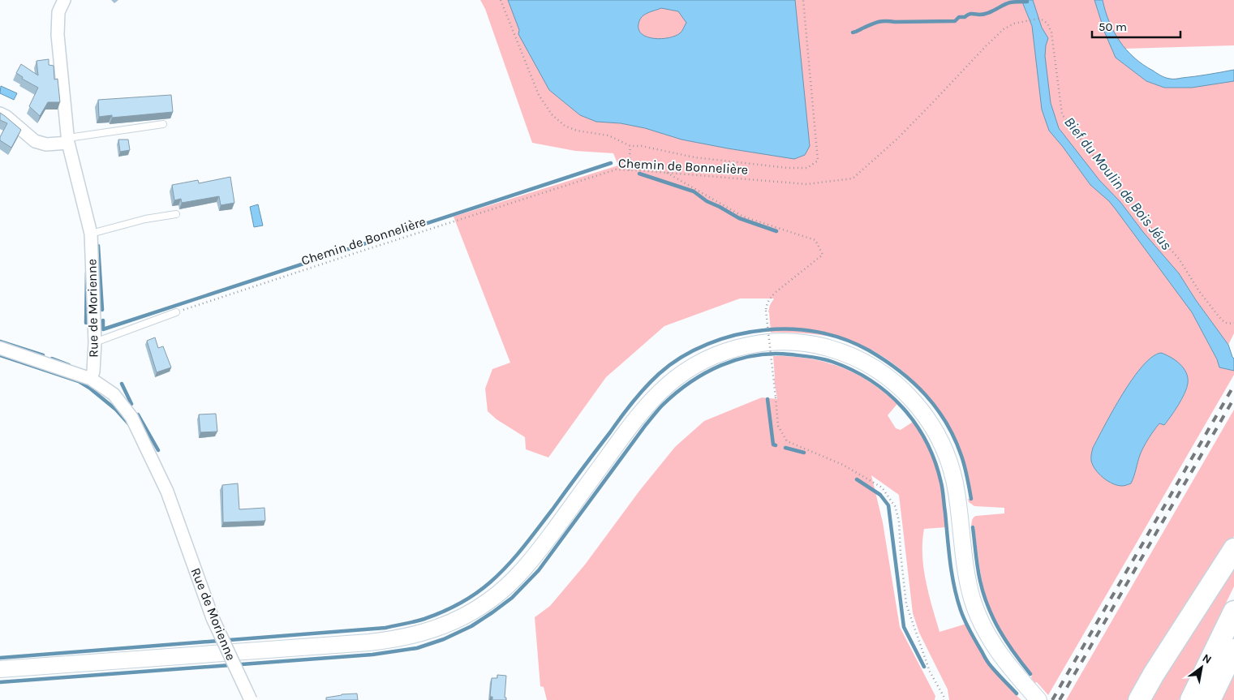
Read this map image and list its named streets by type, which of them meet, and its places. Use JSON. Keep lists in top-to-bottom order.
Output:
{
  "streets": {
    "street": ["Rue de Morienne"],
    "path": ["Chemin de Bonnelière"]
  },
  "water": ["Bief du Moulin de Bois Jéus"],
  "scale_bar": "50 m",
  "north": "top right"
}
